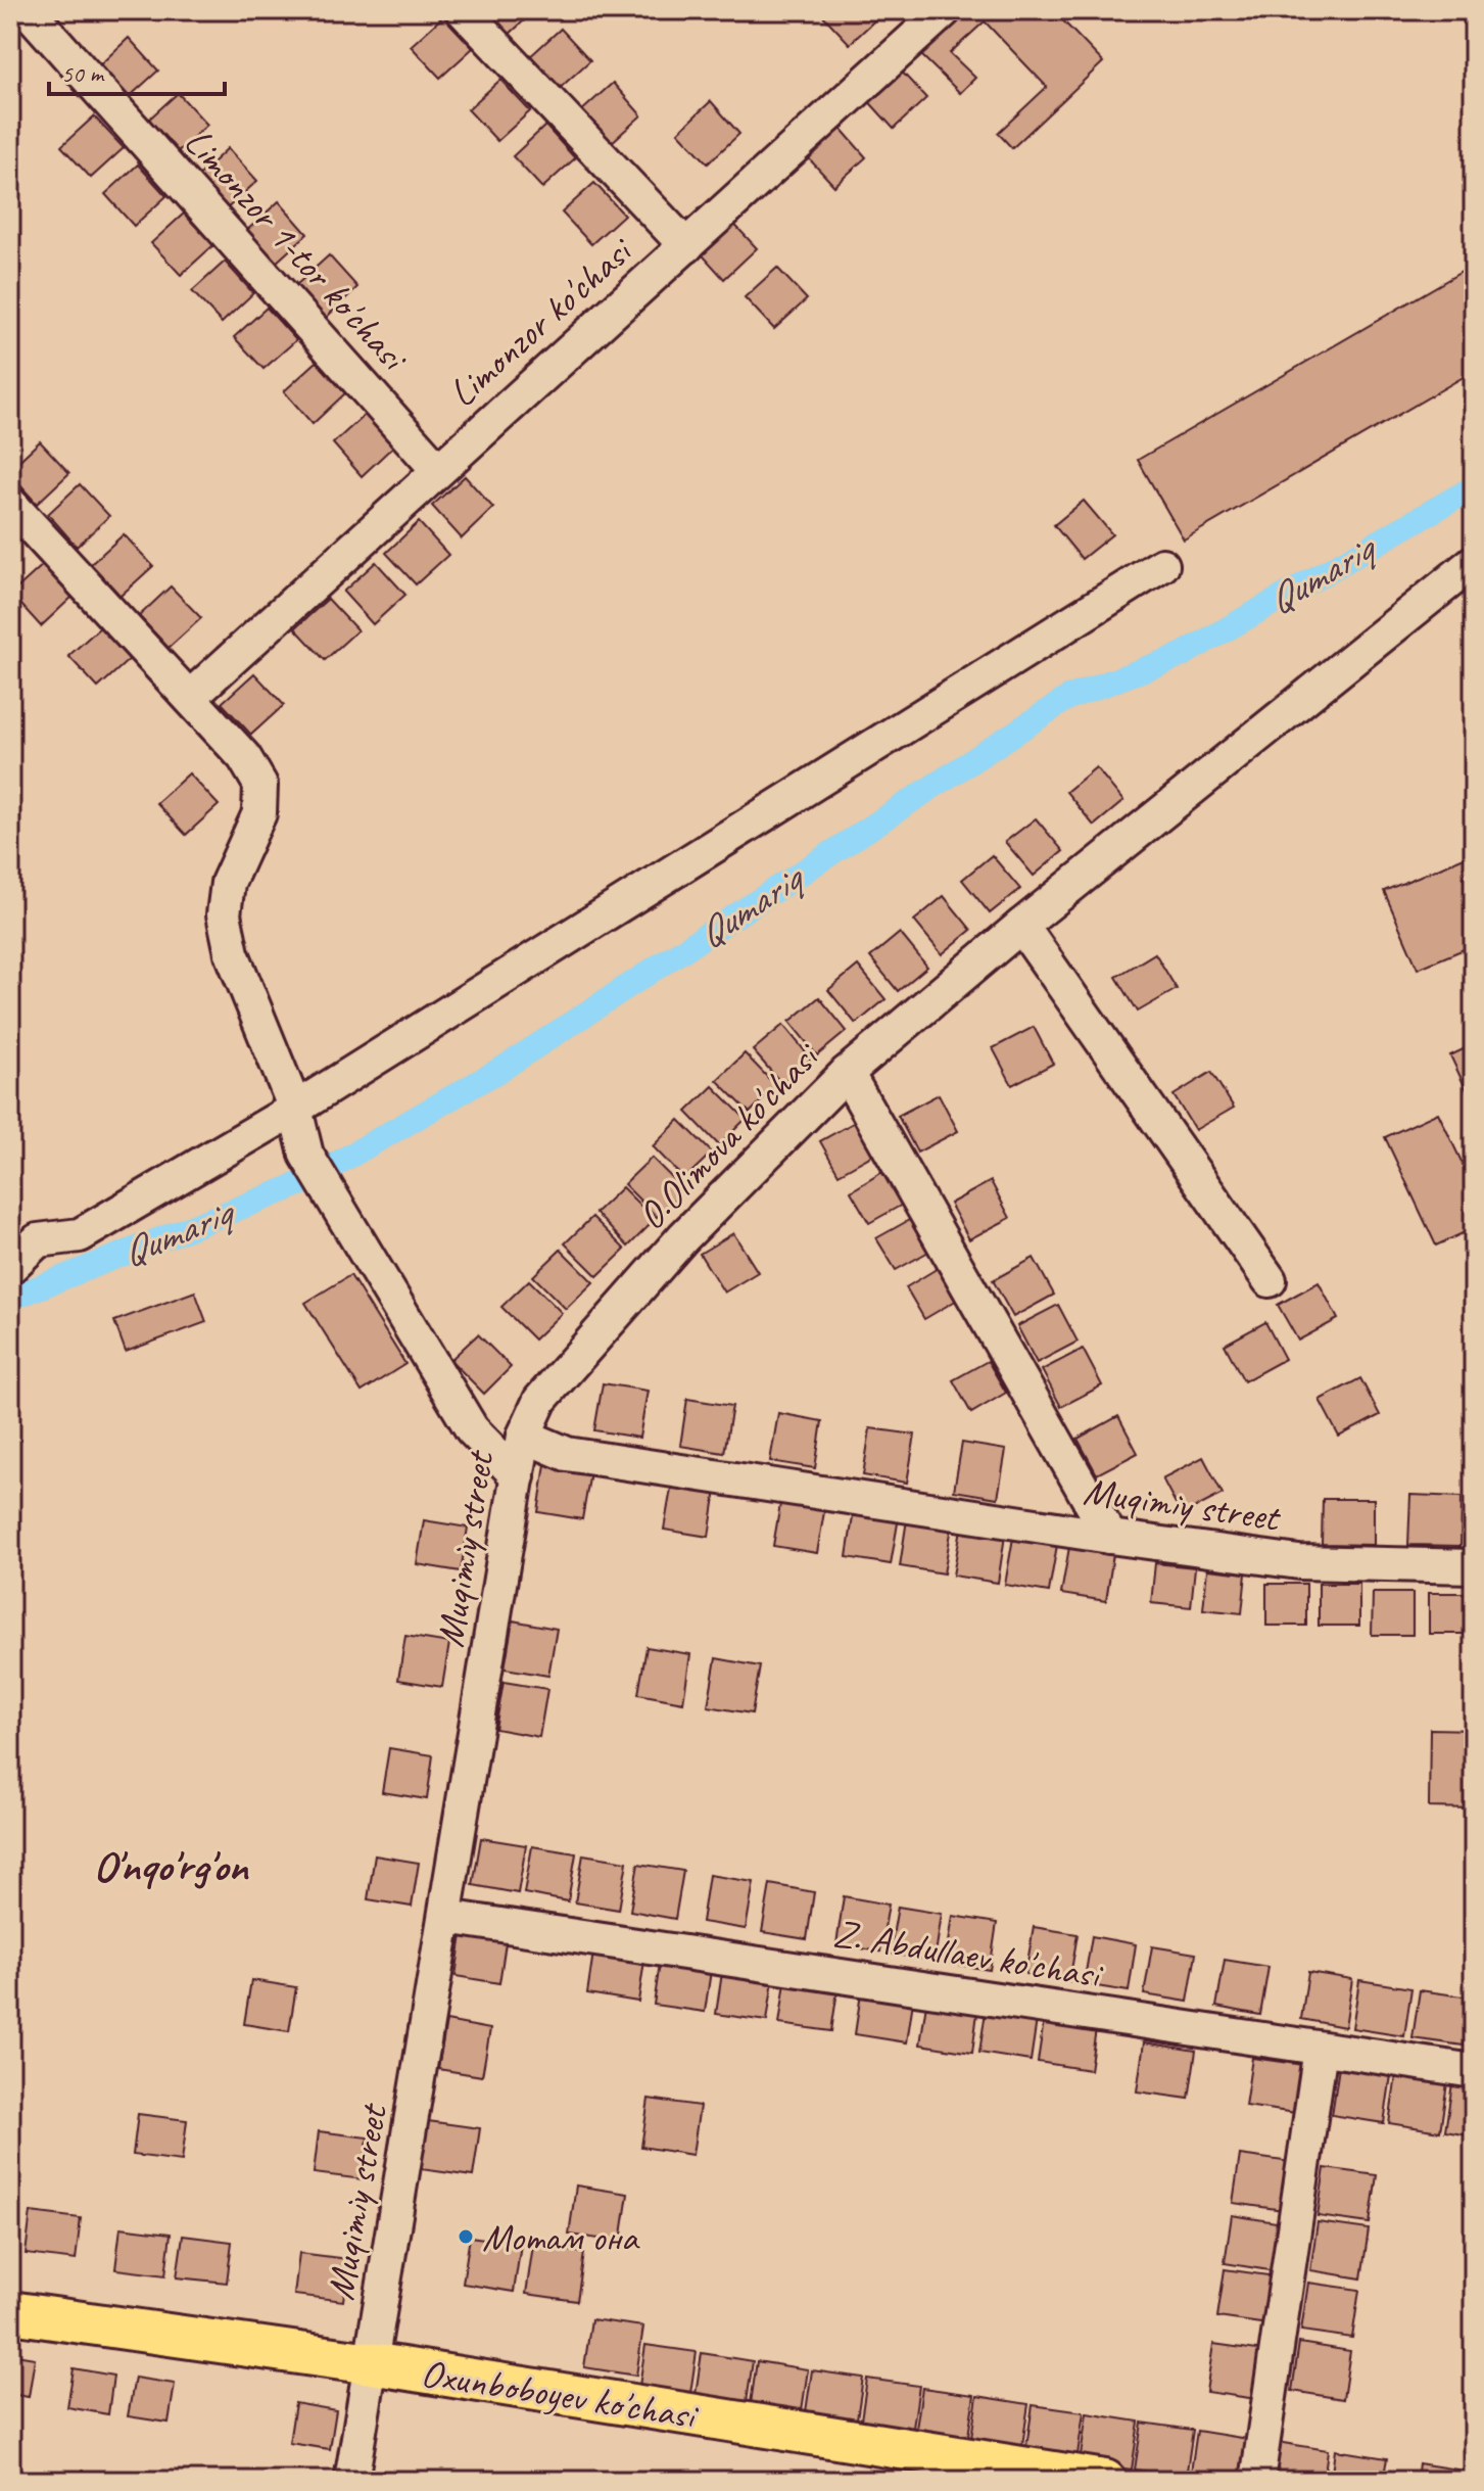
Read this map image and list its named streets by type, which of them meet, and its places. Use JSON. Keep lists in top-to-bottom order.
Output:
{
  "streets": {
    "main road": ["Oxunboboyev ko'chasi"],
    "street": [
      "Limonzor 1-tor ko'chasi",
      "Limonzor ko'chasi",
      "O.Olimova ko'chasi",
      "Muqimiy street",
      "Z. Abdullaev ko'chasi"
    ]
  },
  "crossings": [
    ["Limonzor 1-tor ko'chasi", "Limonzor ko'chasi"],
    ["O.Olimova ko'chasi", "Muqimiy street"],
    ["Muqimiy street", "Z. Abdullaev ko'chasi"],
    ["Muqimiy street", "Oxunboboyev ko'chasi"]
  ],
  "districts": ["O'nqo'rg'on"],
  "water": ["Qumariq"],
  "places": ["Мотам она"],
  "scale_bar": "50 m"
}
